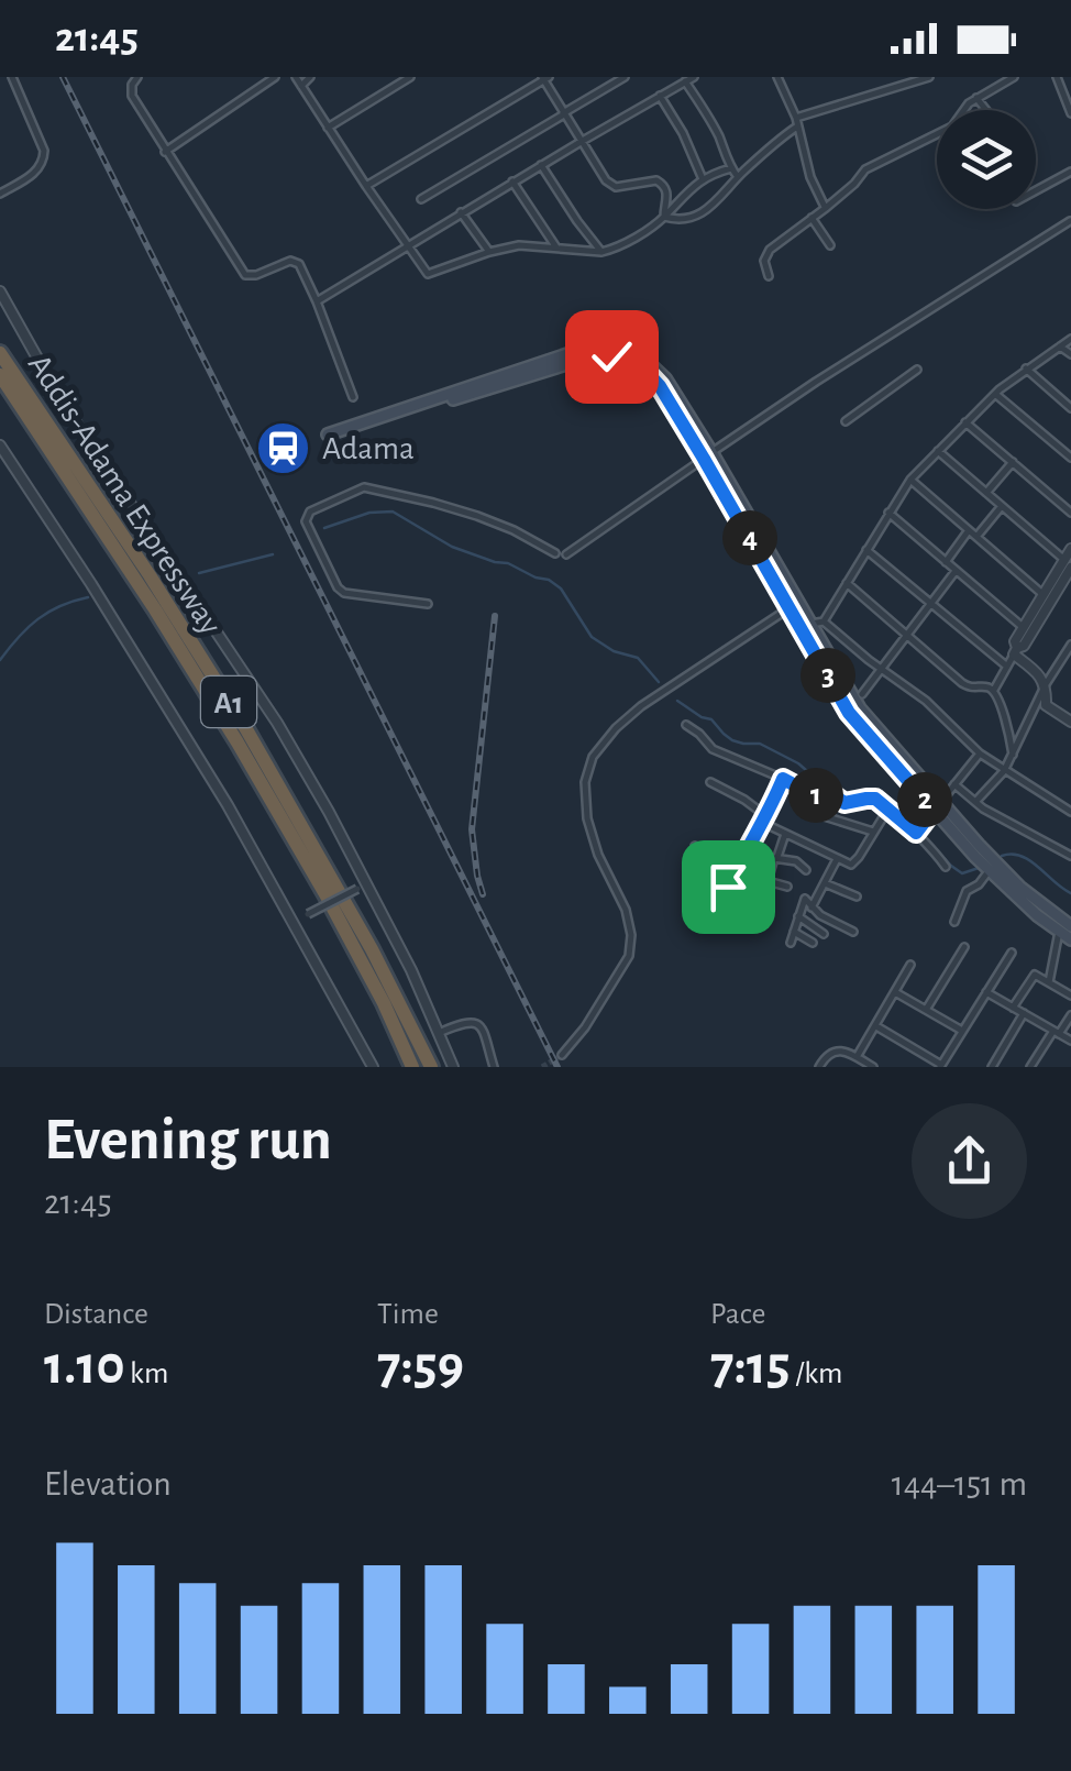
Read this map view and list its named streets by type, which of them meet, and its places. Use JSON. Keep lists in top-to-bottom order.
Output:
{
  "streets": {
    "highway": ["Addis-Adama Expressway", "A1"]
  },
  "places": {
    "station": ["Adama"]
  },
  "page": {
    "status": "21:45",
    "pins": [
      "4",
      "3",
      "1",
      "2"
    ],
    "heading": ["Evening run", "21:45"],
    "stats": [
      ["Distance", "1.10 km"],
      ["Time", "7:59"],
      ["Pace", "7:15 /km"]
    ],
    "chart": ["Elevation", "144–151 m"]
  }
}
